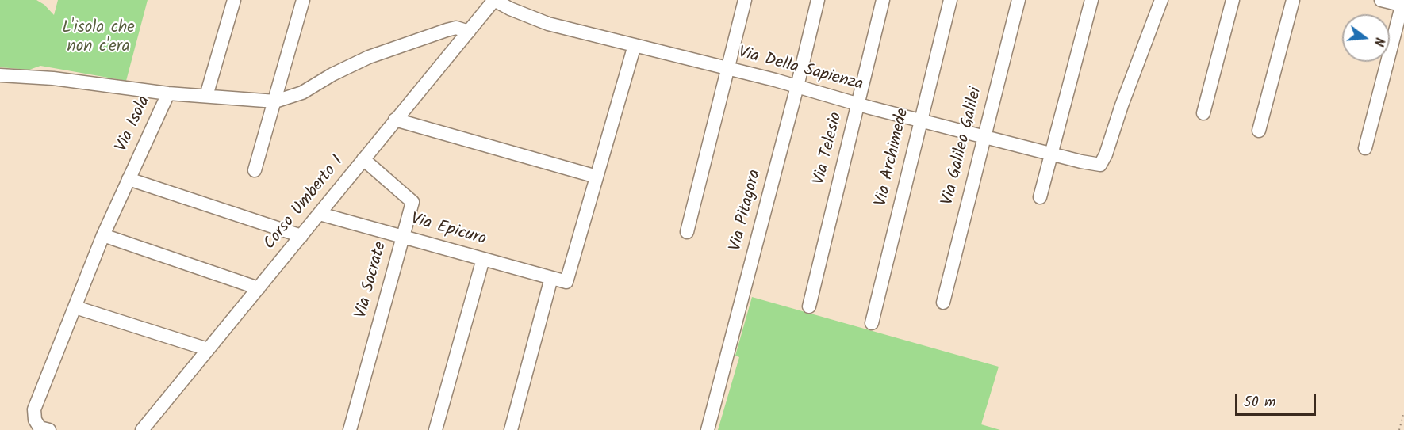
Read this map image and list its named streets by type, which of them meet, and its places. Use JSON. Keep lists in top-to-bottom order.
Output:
{
  "streets": {
    "street": [
      "Via Della Sapienza",
      "Via Isola",
      "Via Galileo Galilei",
      "Via Telesio",
      "Via Archimede",
      "Corso Umberto I",
      "Via Pitagora",
      "Via Epicuro",
      "Via Socrate"
    ]
  },
  "crossings": [
    ["Via Della Sapienza", "Via Galileo Galilei"],
    ["Via Della Sapienza", "Via Telesio"],
    ["Via Della Sapienza", "Via Archimede"],
    ["Via Della Sapienza", "Corso Umberto I"],
    ["Via Della Sapienza", "Via Pitagora"],
    ["Via Isola", "Corso Umberto I"],
    ["Corso Umberto I", "Via Epicuro"],
    ["Corso Umberto I", "Via Socrate"],
    ["Via Epicuro", "Via Socrate"]
  ],
  "parks": ["L'isola che non c'era"],
  "scale_bar": "50 m",
  "north": "right"
}
